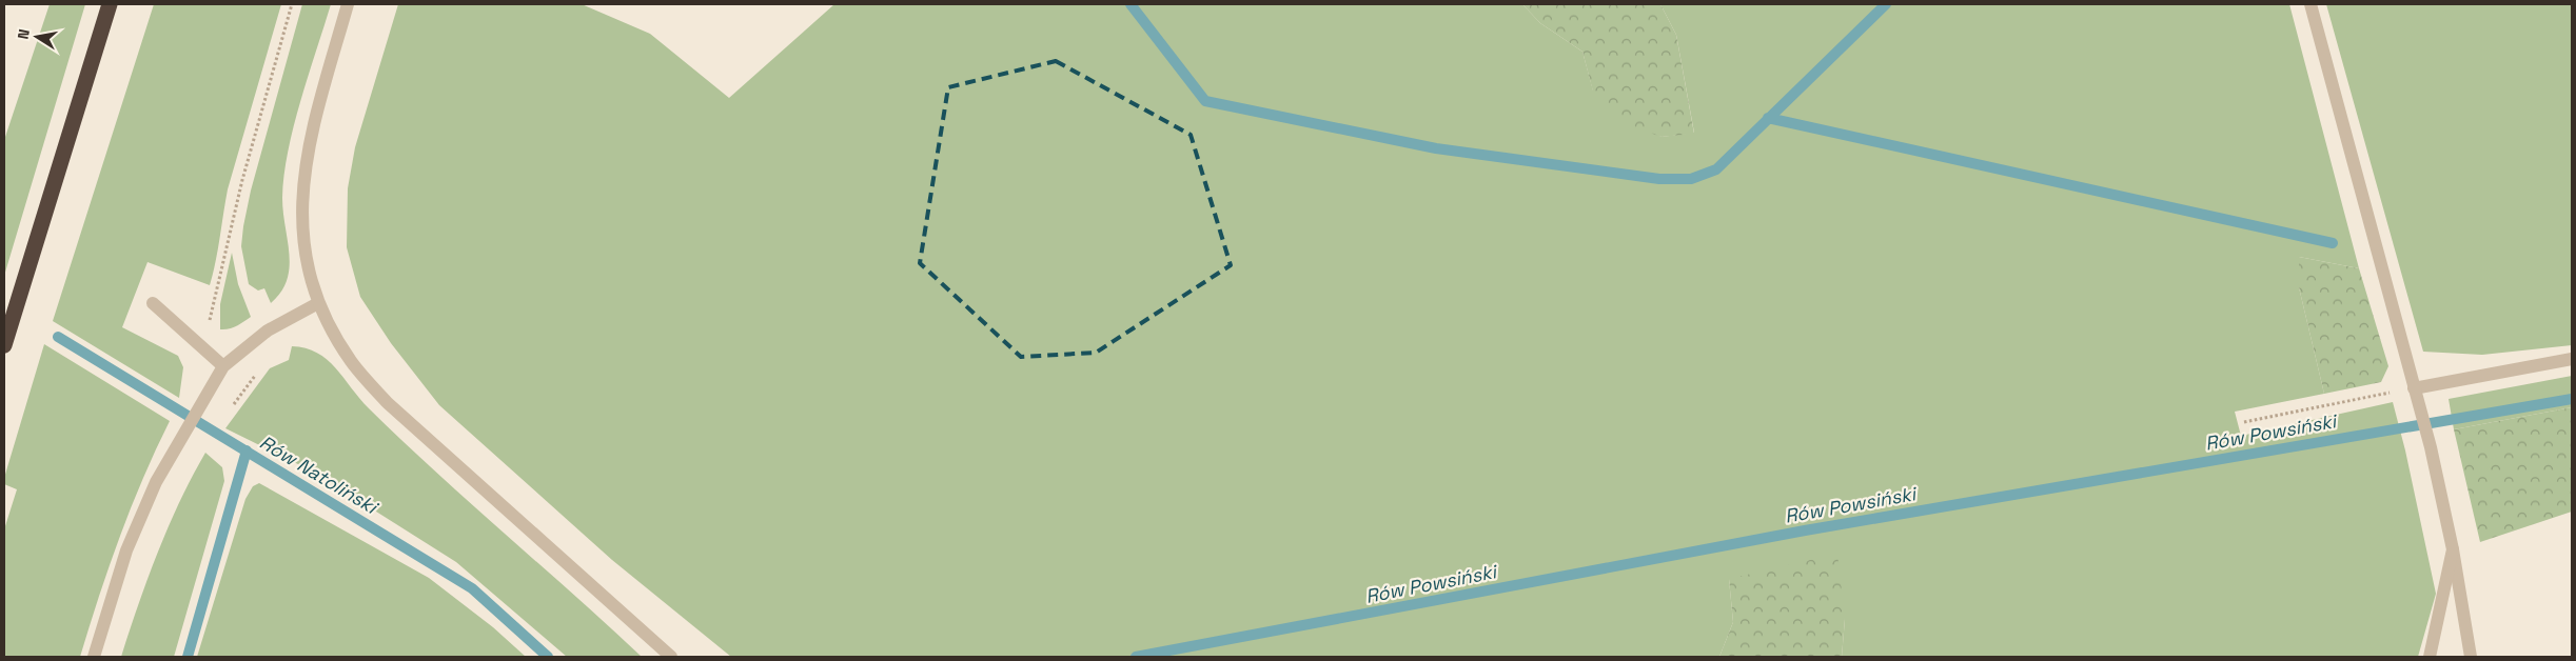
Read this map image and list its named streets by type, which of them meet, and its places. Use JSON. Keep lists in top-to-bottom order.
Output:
{
  "water": ["Rów Powsiński", "Rów Natoliński"],
  "north": "left"
}
